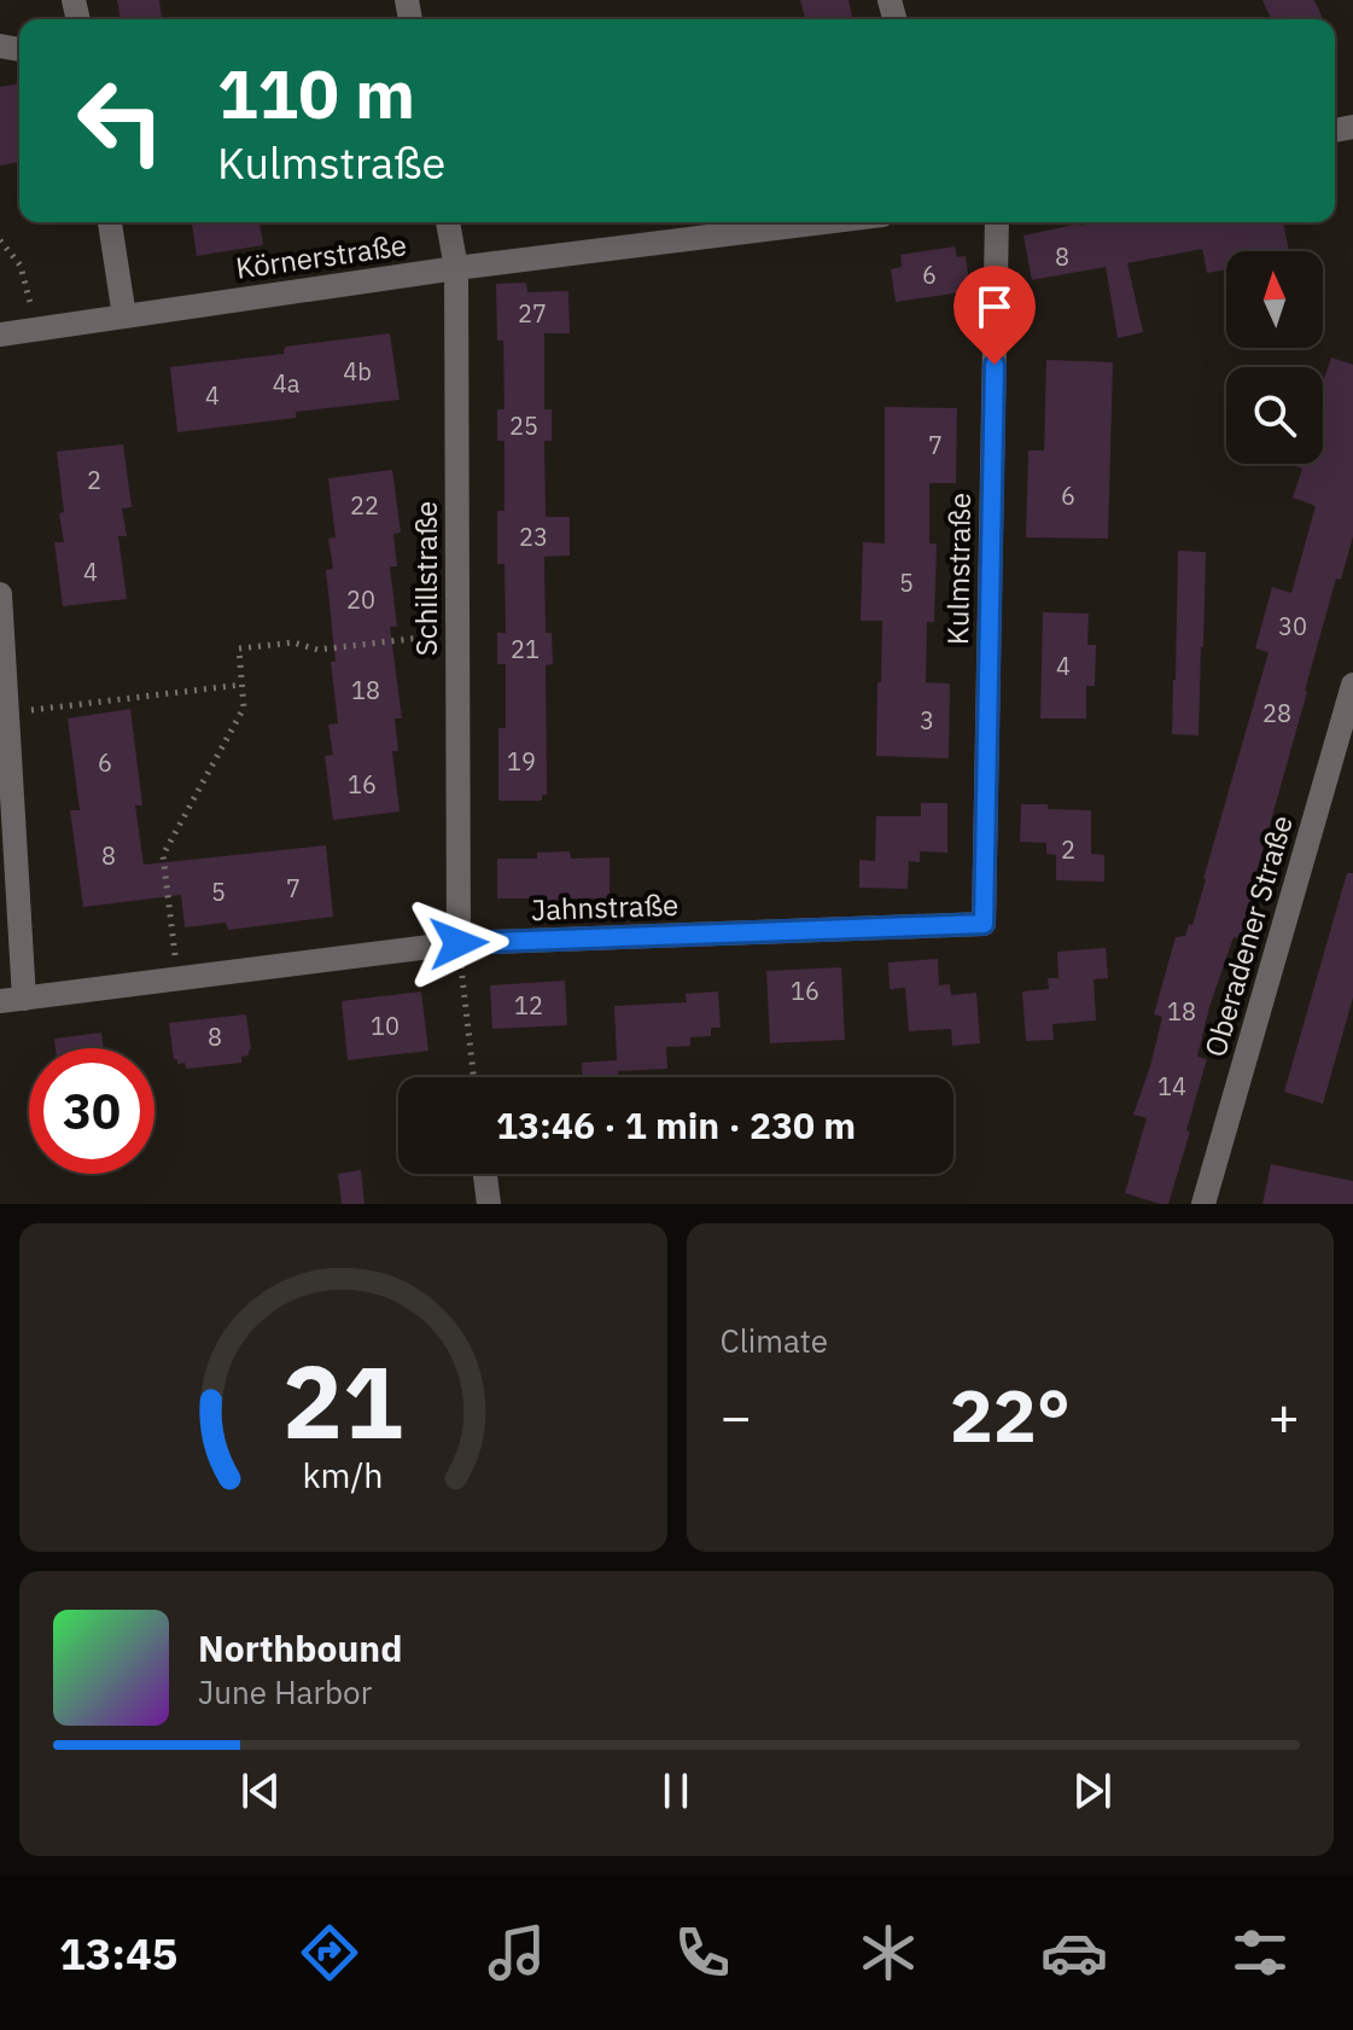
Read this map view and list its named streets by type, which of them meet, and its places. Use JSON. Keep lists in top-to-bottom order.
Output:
{
  "streets": {
    "street": [
      "Körnerstraße",
      "Kulmstraße",
      "Schillstraße",
      "Jahnstraße",
      "Oberadener Straße"
    ]
  },
  "crossings": [
    ["Körnerstraße", "Schillstraße"],
    ["Kulmstraße", "Jahnstraße"],
    ["Schillstraße", "Jahnstraße"]
  ],
  "house_numbers": [
    "8",
    "6",
    "27",
    "4b",
    "4a",
    "4",
    "25",
    "7",
    "2",
    "6",
    "22",
    "23",
    "4",
    "5",
    "20",
    "30",
    "21",
    "4",
    "18",
    "28",
    "3",
    "19",
    "6",
    "16",
    "2",
    "8",
    "7",
    "5",
    "16",
    "12",
    "18",
    "10",
    "8",
    "14"
  ],
  "north": "top",
  "page": {
    "turn": ["110 m", "Kulmstraße"],
    "limit": "30",
    "trip": "13:46 · 1 min · 230 m",
    "tile": "Climate",
    "heat": ["−", "22°", "+"],
    "song": ["Northbound", "June Harbor"],
    "tabs": "13:45",
    "gauge": ["21", "km/h"]
  }
}
